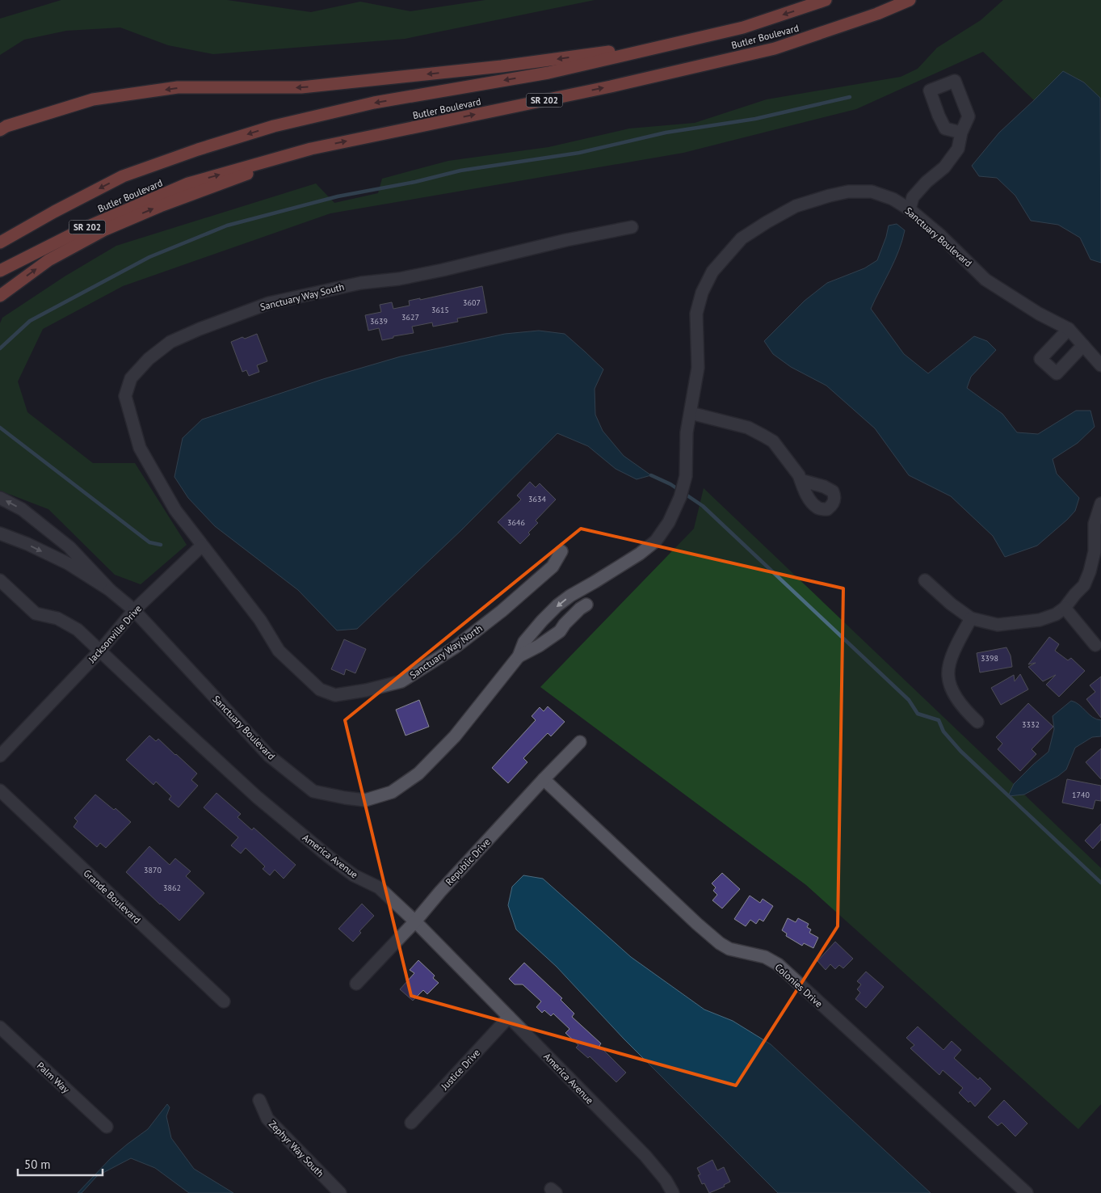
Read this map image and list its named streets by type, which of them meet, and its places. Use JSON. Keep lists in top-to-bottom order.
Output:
{
  "streets": {
    "highway": ["Butler Boulevard", "SR 202"],
    "street": [
      "Sanctuary Boulevard",
      "Sanctuary Way South",
      "Jacksonville Drive",
      "Sanctuary Way North",
      "America Avenue",
      "Republic Drive",
      "Grande Boulevard",
      "Colonies Drive",
      "Justice Drive",
      "Palm Way",
      "Zephyr Way South"
    ]
  },
  "crossings": [
    ["Sanctuary Boulevard", "Jacksonville Drive"],
    ["Sanctuary Way South", "Jacksonville Drive"],
    ["Sanctuary Way South", "Sanctuary Way North"],
    ["Jacksonville Drive", "Sanctuary Way North"],
    ["Jacksonville Drive", "America Avenue"],
    ["America Avenue", "Republic Drive"],
    ["America Avenue", "Justice Drive"],
    ["Republic Drive", "Colonies Drive"]
  ],
  "house_numbers": [
    "3607",
    "3615",
    "3627",
    "3639",
    "3634",
    "3646",
    "3398",
    "3332",
    "1740",
    "3870",
    "3862"
  ],
  "scale_bar": "50 m"
}
